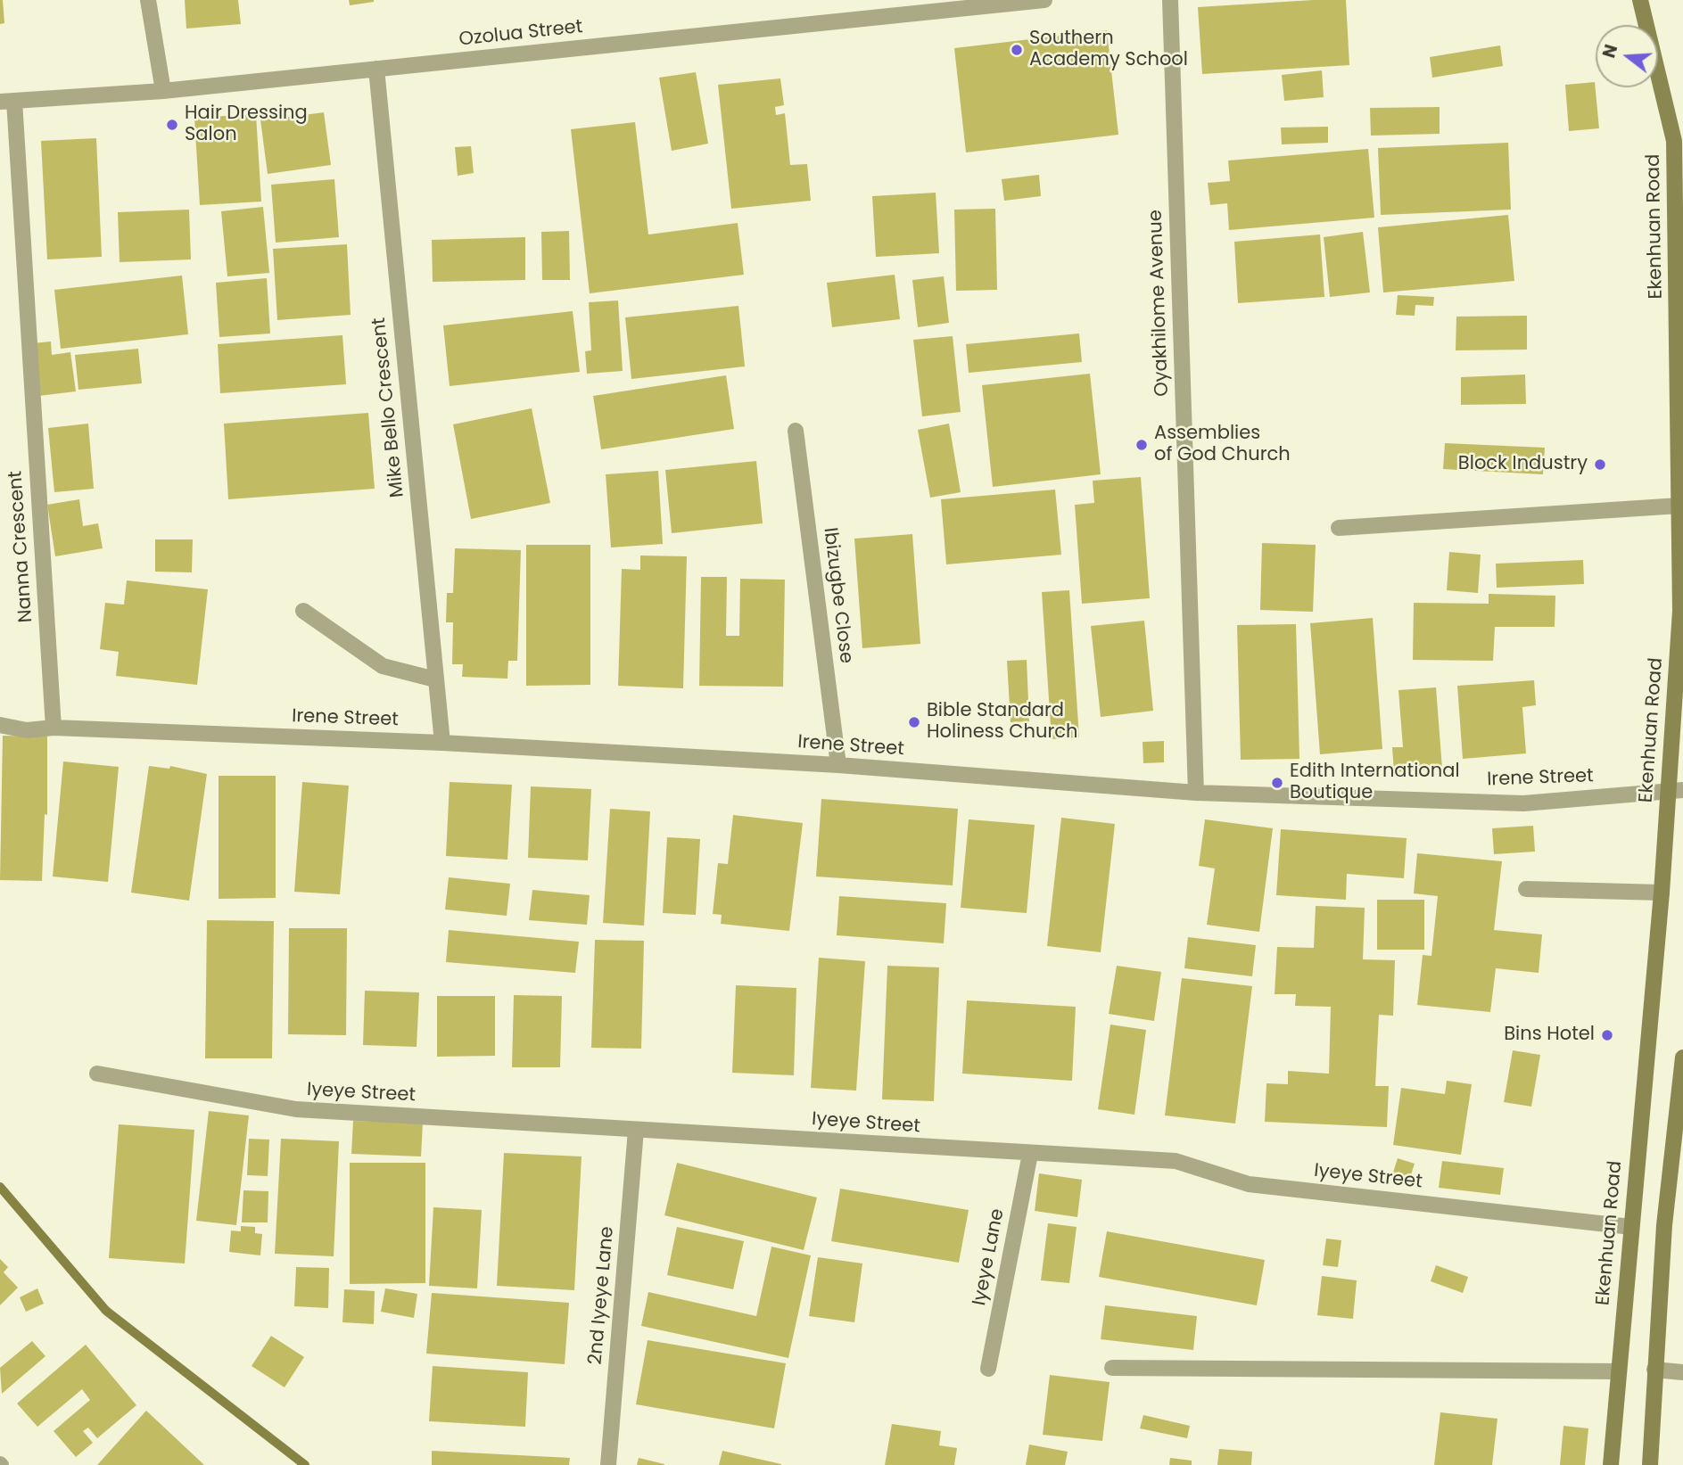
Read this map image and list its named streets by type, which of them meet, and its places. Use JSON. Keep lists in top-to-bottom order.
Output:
{
  "streets": {
    "main road": ["Ekenhuan Road"],
    "street": [
      "Ozolua Street",
      "Oyakhilome Avenue",
      "Mike Bello Crescent",
      "Nanna Crescent",
      "Ibizugbe Close",
      "Irene Street",
      "Iyeye Street",
      "Iyeye Lane",
      "2nd Iyeye Lane"
    ]
  },
  "crossings": [
    ["Ozolua Street", "Mike Bello Crescent"],
    ["Ozolua Street", "Nanna Crescent"],
    ["Ekenhuan Road", "Irene Street"],
    ["Ekenhuan Road", "Iyeye Street"],
    ["Oyakhilome Avenue", "Irene Street"],
    ["Mike Bello Crescent", "Irene Street"],
    ["Nanna Crescent", "Irene Street"],
    ["Ibizugbe Close", "Irene Street"],
    ["Iyeye Street", "Iyeye Lane"],
    ["Iyeye Street", "2nd Iyeye Lane"]
  ],
  "places": [
    "Southern Academy School",
    "Hair Dressing Salon",
    "Assemblies of God Church",
    "Block Industry",
    "Bible Standard Holiness Church",
    "Edith International Boutique",
    "Bins Hotel"
  ],
  "north": "left"
}
